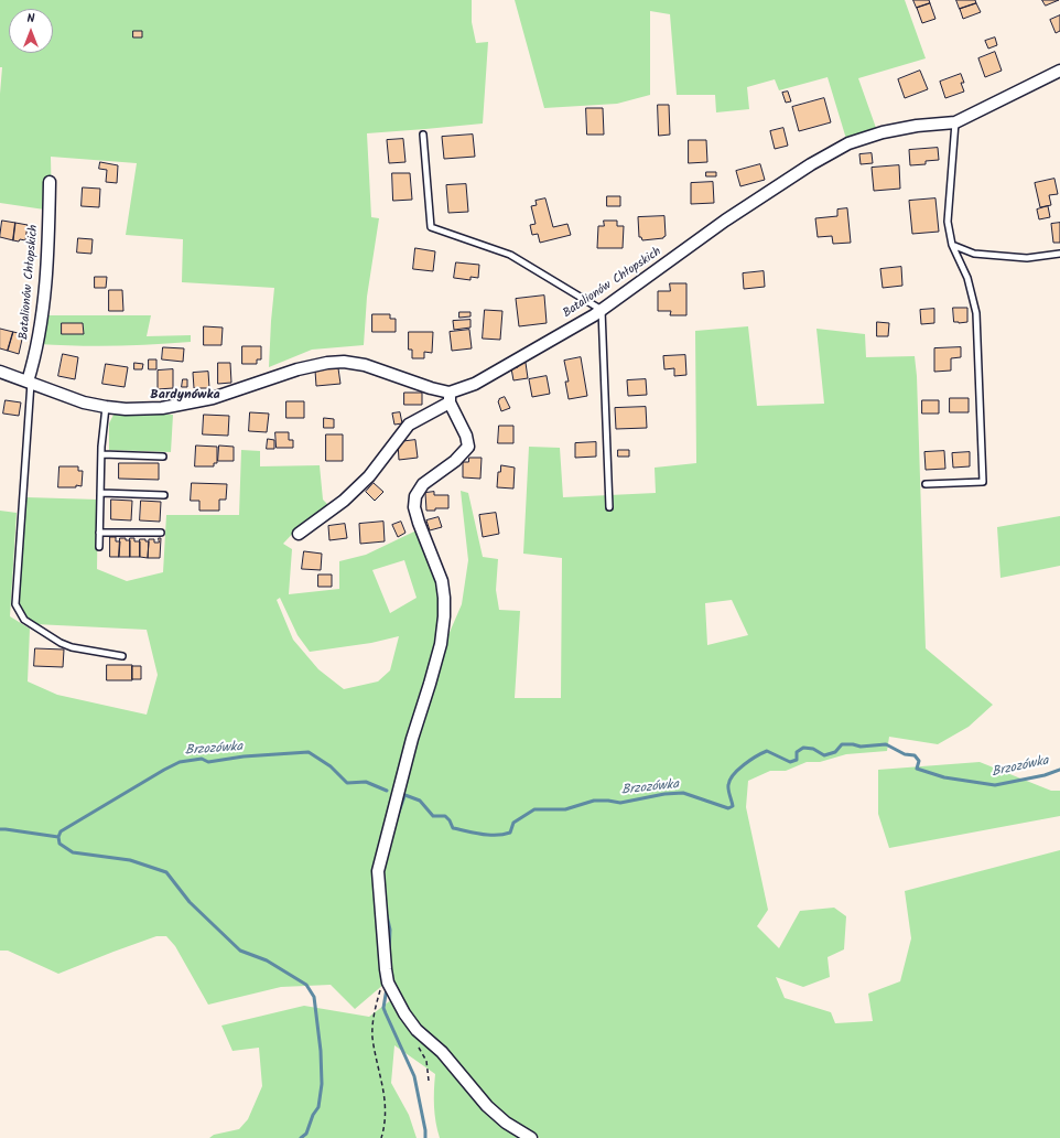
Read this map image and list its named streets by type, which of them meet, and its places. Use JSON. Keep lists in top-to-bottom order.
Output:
{
  "streets": {
    "street": ["Batalionów Chłopskich"]
  },
  "districts": ["Bardynówka"],
  "water": ["Brzozówka"],
  "north": "top"
}
